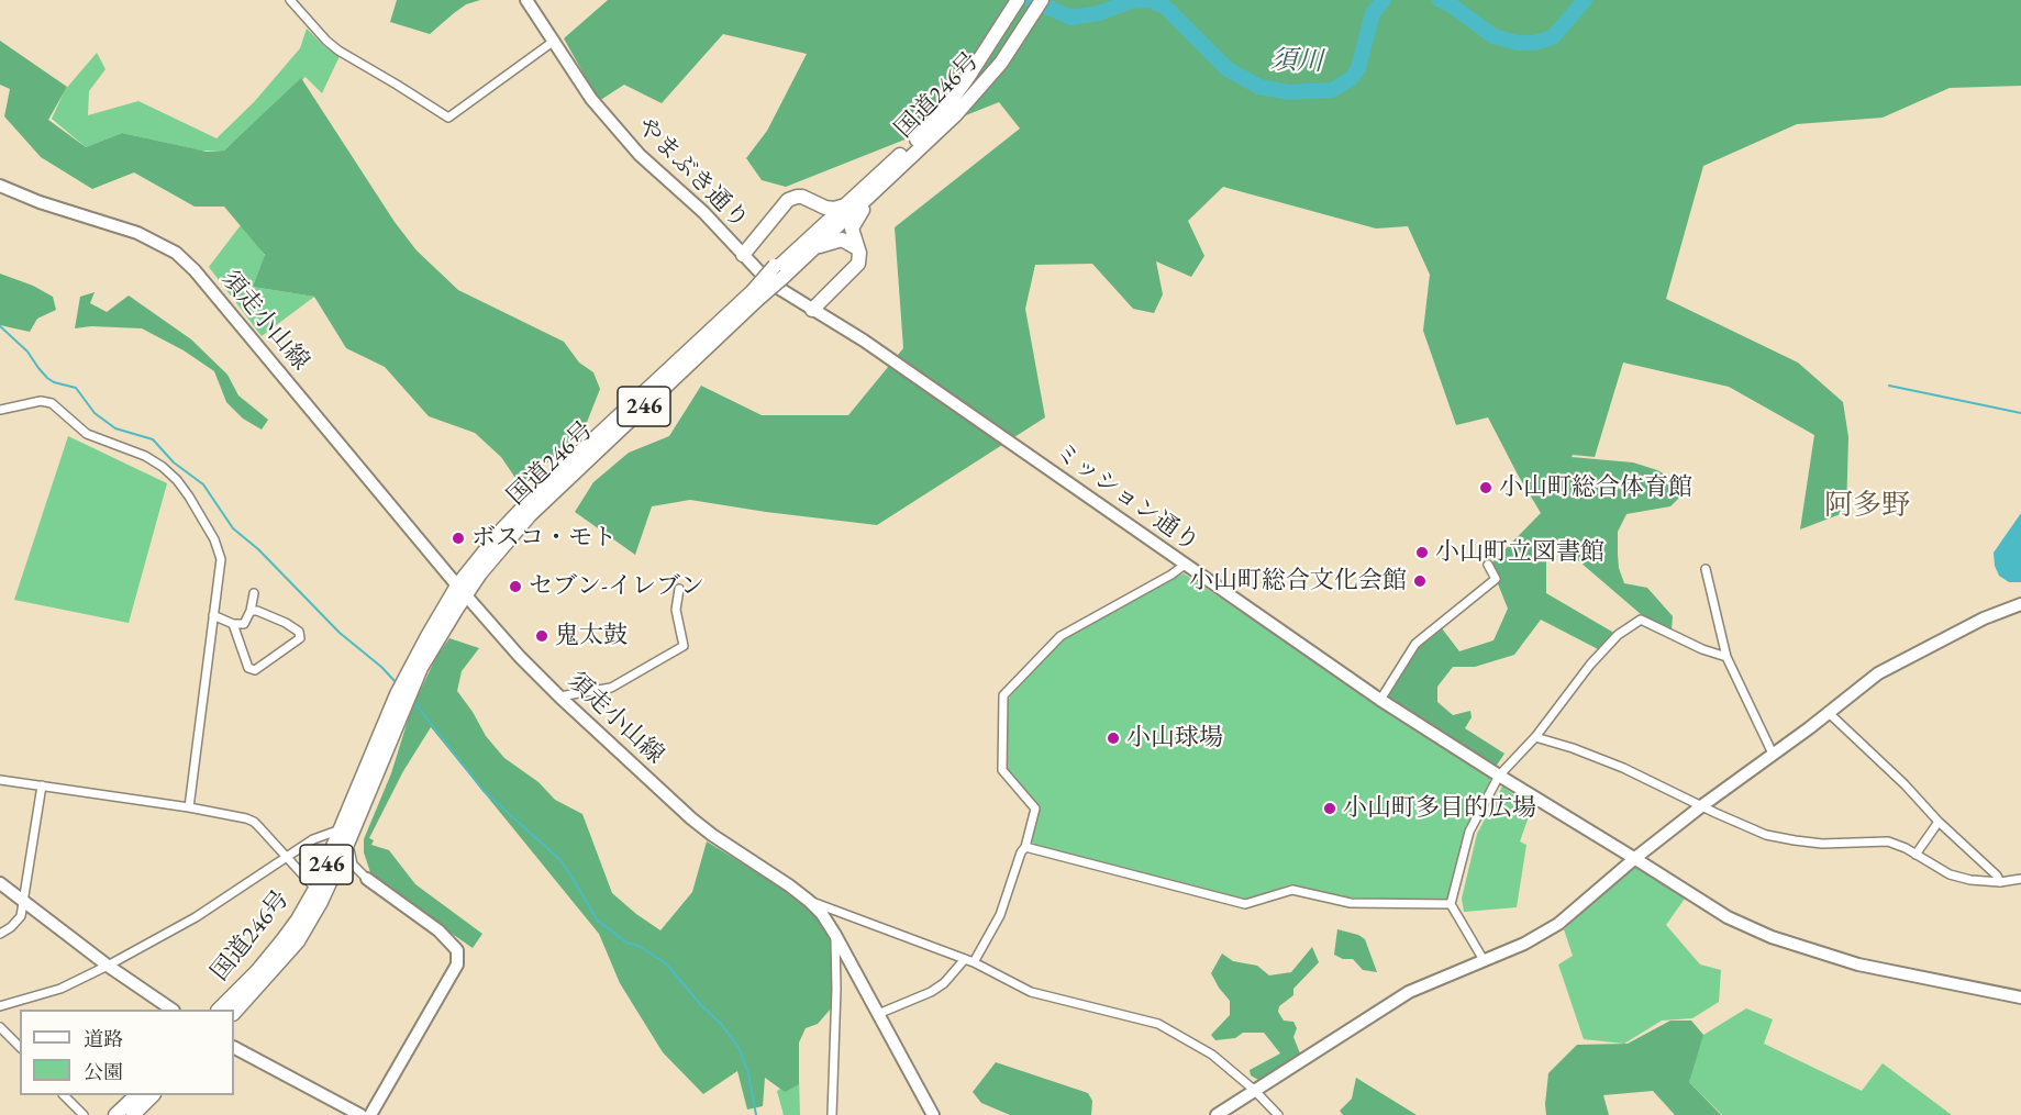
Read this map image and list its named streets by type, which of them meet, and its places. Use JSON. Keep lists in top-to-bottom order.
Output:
{
  "streets": {
    "highway": ["国道246号", "246"],
    "street": ["やまぶき通り", "須走小山線", "ミッション通り"]
  },
  "crossings": [
    ["国道246号", "須走小山線"],
    ["やまぶき通り", "ミッション通り"]
  ],
  "districts": ["阿多野"],
  "water": ["須川"],
  "places": [
    "小山町総合体育館",
    "ボスコ・モト",
    "小山町立図書館",
    "小山町総合文化会館",
    "セブン-イレブン",
    "鬼太鼓",
    "小山球場",
    "小山町多目的広場"
  ],
  "legend": ["道路", "公園"]
}
